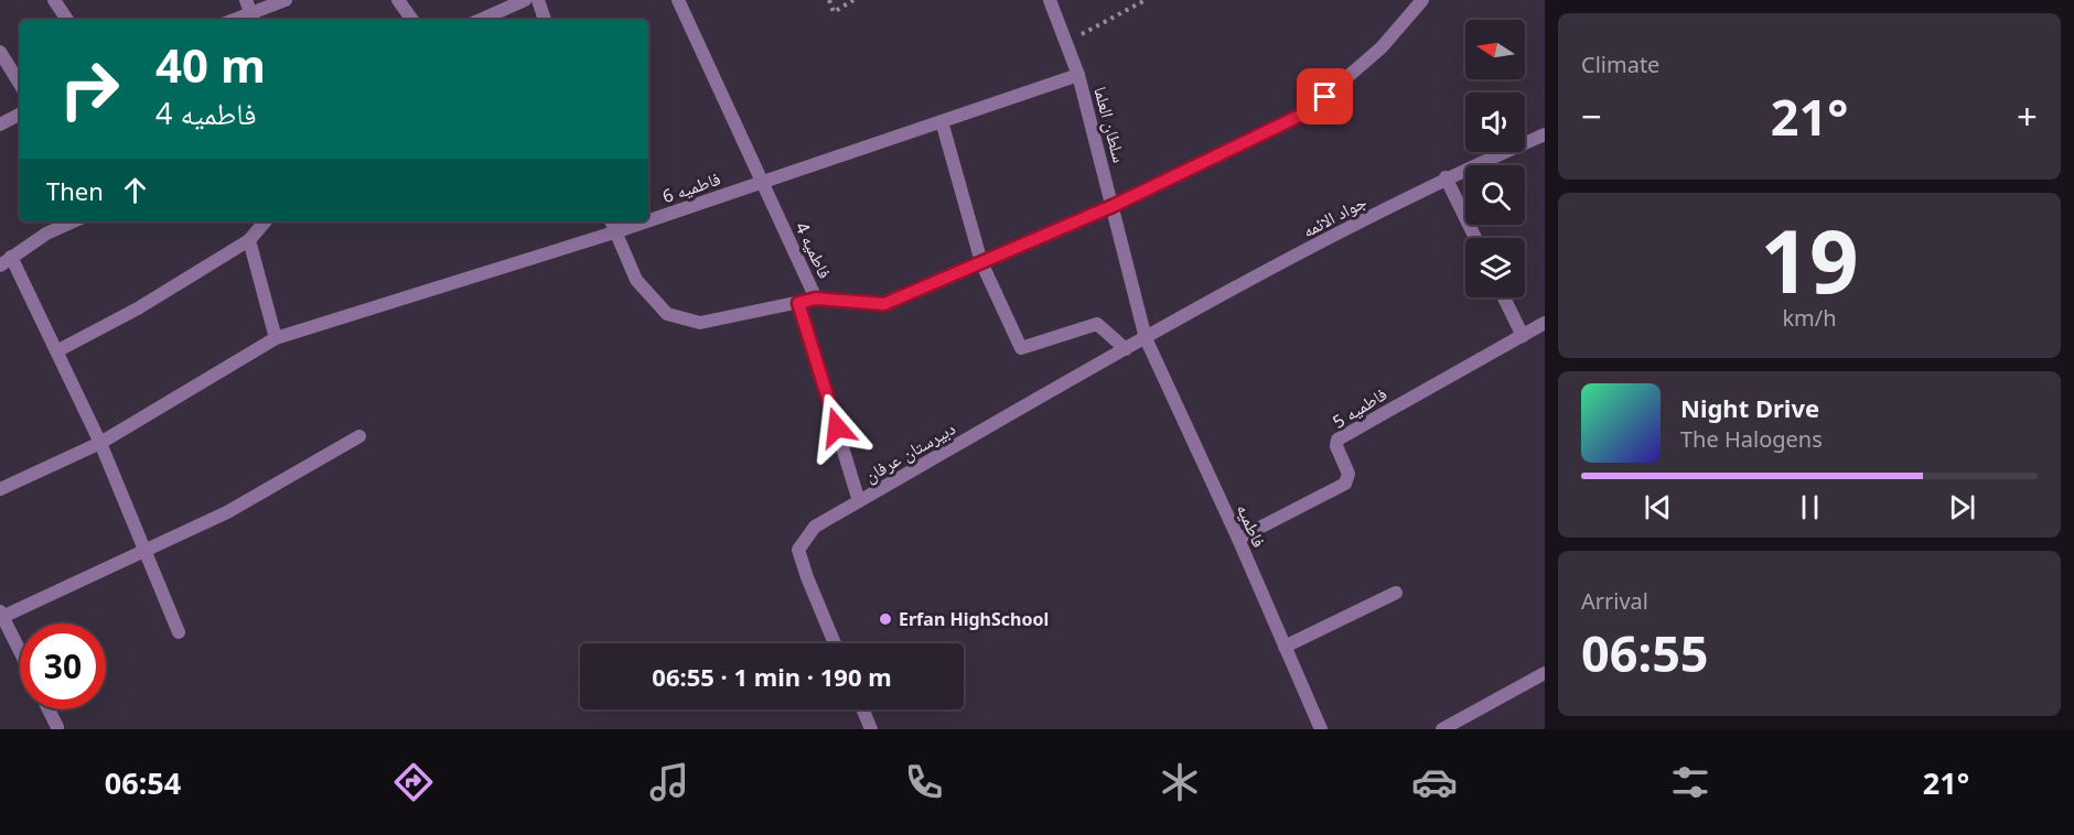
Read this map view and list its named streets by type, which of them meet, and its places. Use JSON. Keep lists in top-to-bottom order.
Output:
{
  "streets": {
    "street": [
      "سلطان العلما",
      "فاطمیه 6",
      "جواد الائمه",
      "فاطمیه 4",
      "فاطمیه 5",
      "دبیرستان عرفان",
      "فاطمیه"
    ]
  },
  "crossings": [
    ["سلطان العلما", "فاطمیه 6"],
    ["سلطان العلما", "جواد الائمه"],
    ["سلطان العلما", "فاطمیه 4"],
    ["سلطان العلما", "دبیرستان عرفان"],
    ["سلطان العلما", "فاطمیه"],
    ["فاطمیه 6", "فاطمیه 4"],
    ["جواد الائمه", "دبیرستان عرفان"],
    ["جواد الائمه", "فاطمیه"],
    ["فاطمیه 5", "فاطمیه"],
    ["دبیرستان عرفان", "فاطمیه"]
  ],
  "places": ["Erfan HighSchool"],
  "north": "left",
  "page": {
    "tile": [
      "Climate",
      ["19", "km/h"],
      ["Arrival", "06:55"]
    ],
    "turn": ["40 m", "فاطمیه 4"],
    "heat": ["−", "21°", "+"],
    "then": "Then",
    "song": ["Night Drive", "The Halogens"],
    "limit": "30",
    "trip": "06:55 · 1 min · 190 m",
    "tabs": ["06:54", "21°"]
  }
}
